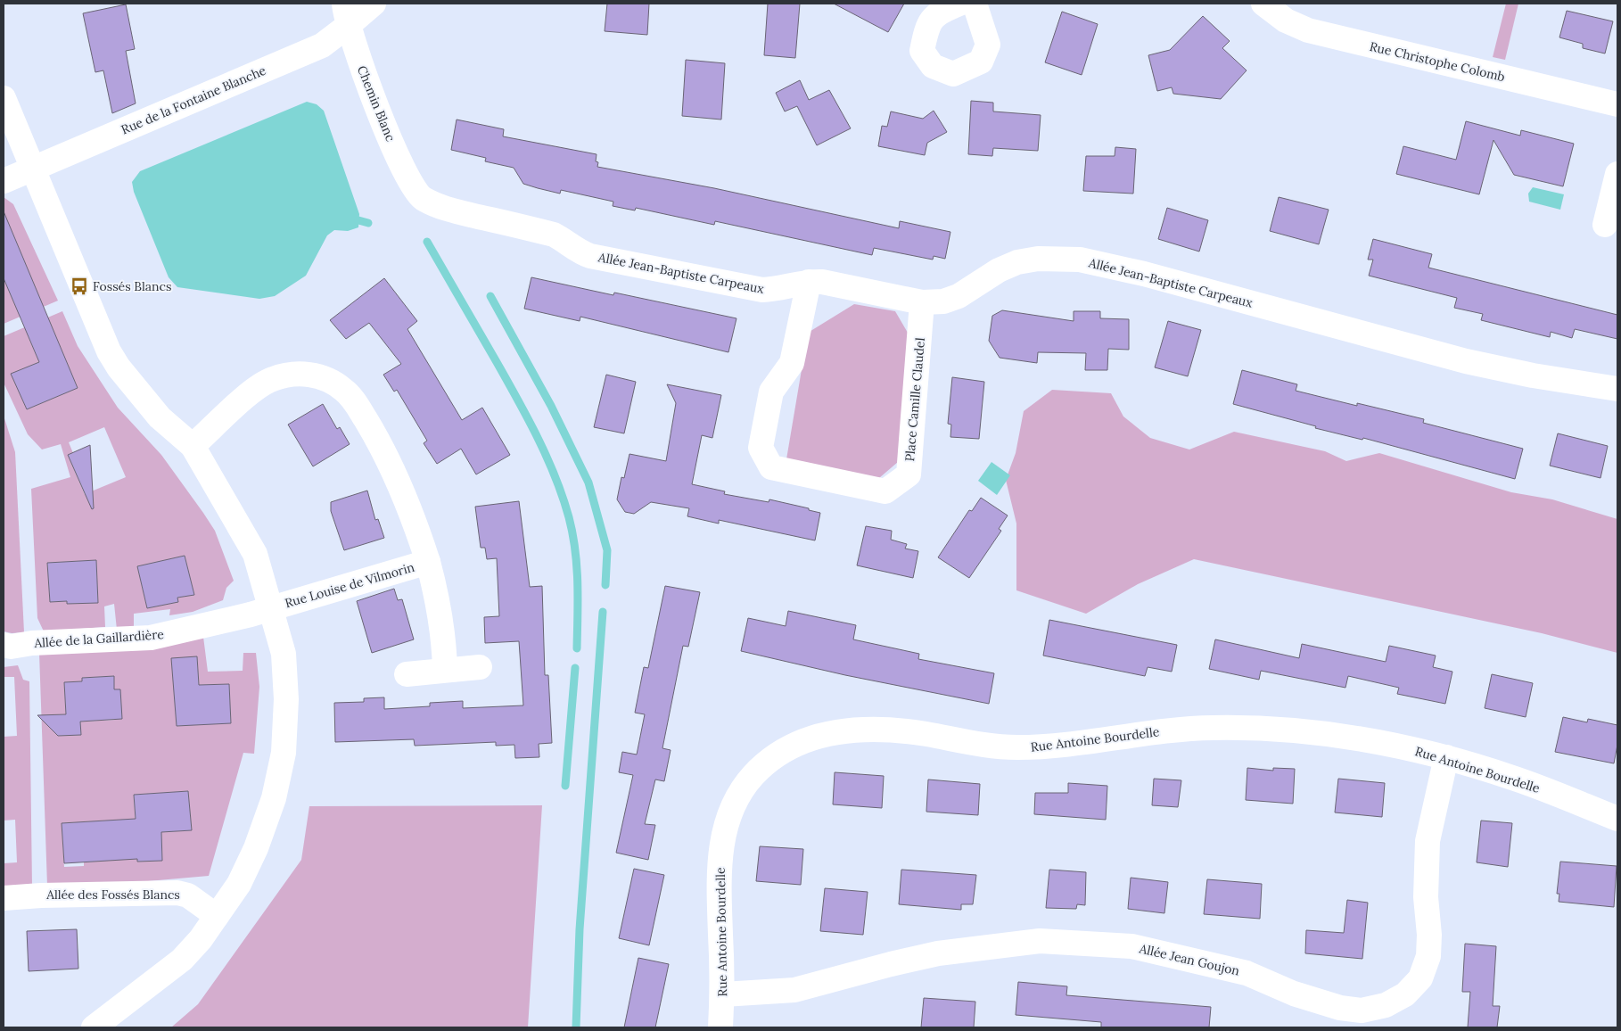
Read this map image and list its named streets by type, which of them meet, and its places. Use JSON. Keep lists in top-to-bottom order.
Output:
{
  "streets": {
    "street": [
      "Rue Christophe Colomb",
      "Rue de la Fontaine Blanche",
      "Chemin Blanc",
      "Allée Jean-Baptiste Carpeaux",
      "Place Camille Claudel",
      "Rue Louise de Vilmorin",
      "Allée de la Gaillardière",
      "Rue Antoine Bourdelle",
      "Allée des Fossés Blancs",
      "Allée Jean Goujon"
    ]
  },
  "crossings": [
    ["Rue de la Fontaine Blanche", "Chemin Blanc"],
    ["Chemin Blanc", "Allée Jean-Baptiste Carpeaux"],
    ["Allée Jean-Baptiste Carpeaux", "Place Camille Claudel"],
    ["Rue Louise de Vilmorin", "Allée de la Gaillardière"],
    ["Rue Antoine Bourdelle", "Allée Jean Goujon"]
  ],
  "places": {
    "bus stop": ["Fossés Blancs"]
  }
}
